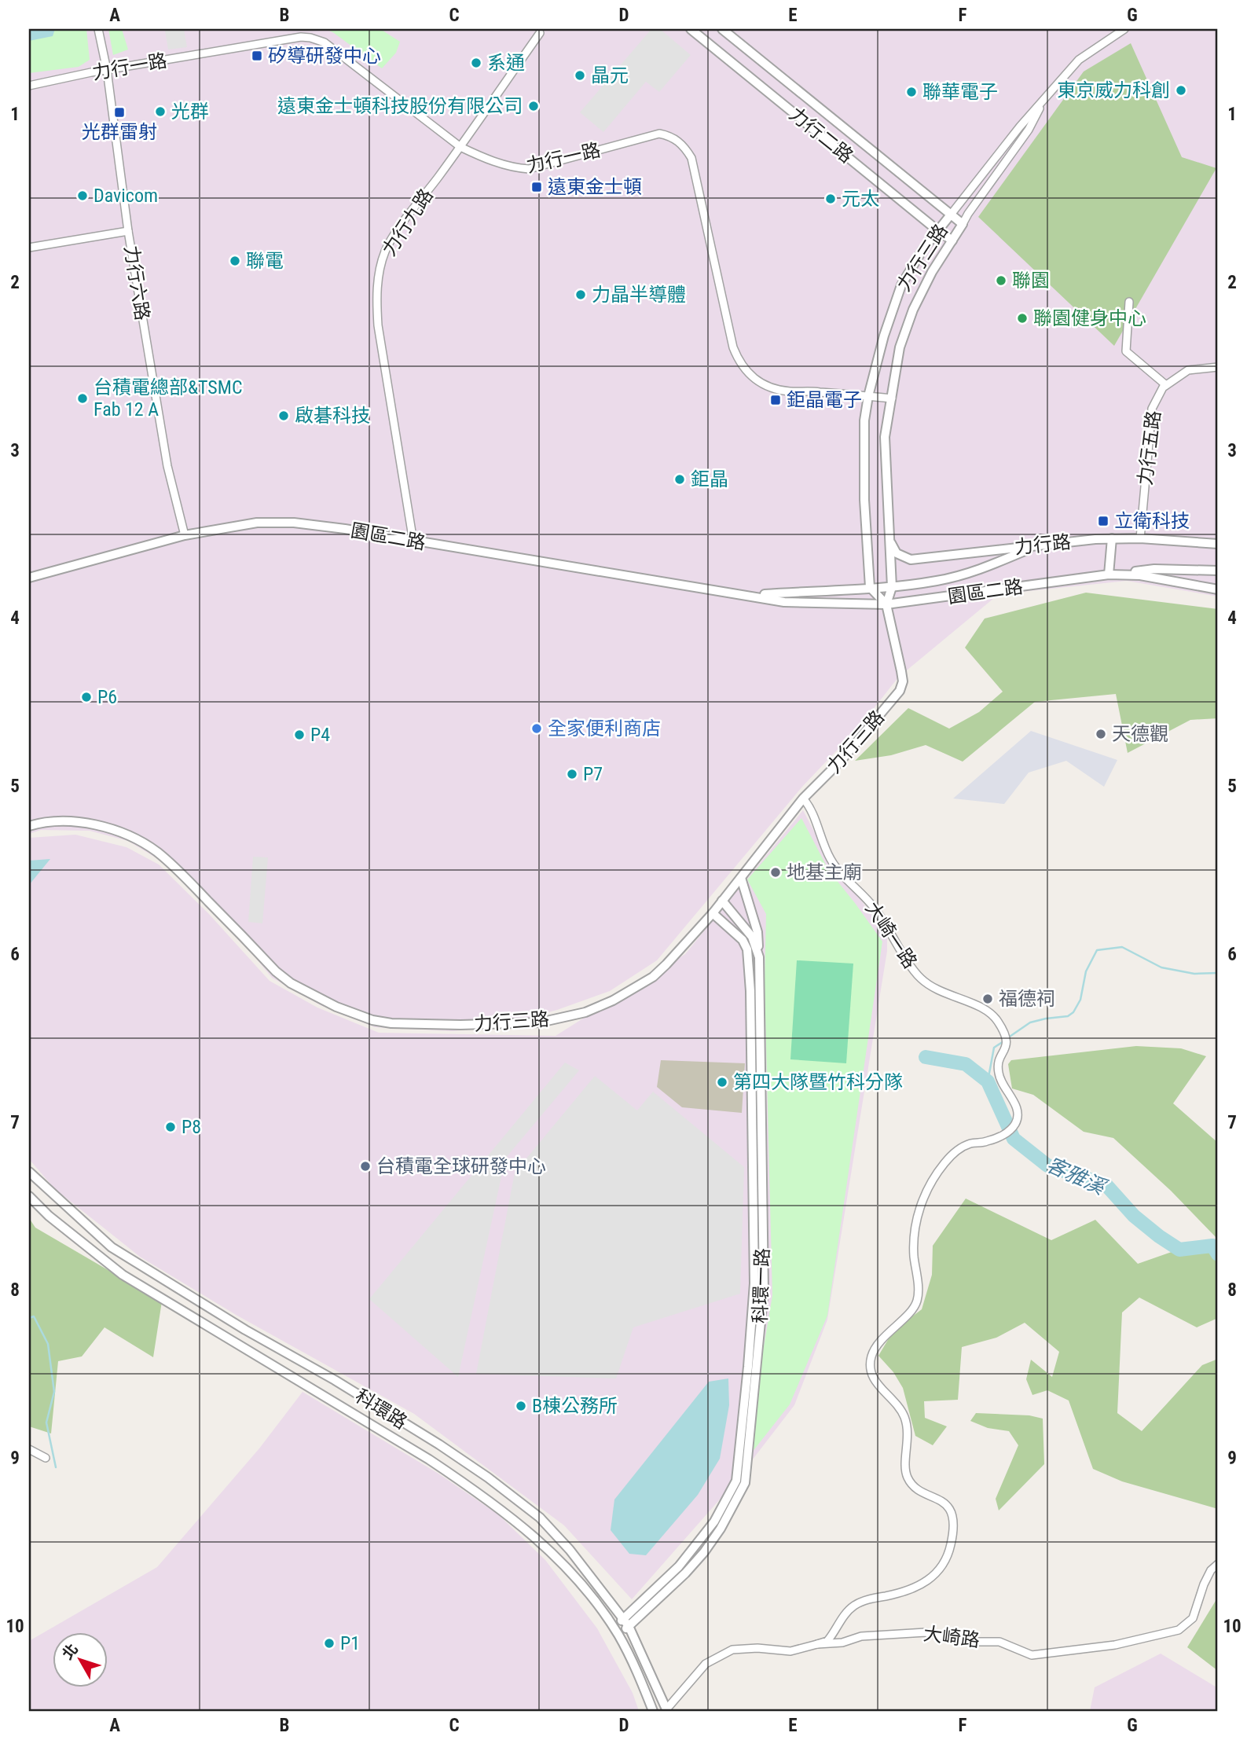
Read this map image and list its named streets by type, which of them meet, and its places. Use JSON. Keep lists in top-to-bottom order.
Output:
{
  "streets": {
    "street": [
      "力行一路",
      "力行二路",
      "力行九路",
      "力行三路",
      "力行六路",
      "力行五路",
      "園區二路",
      "力行路",
      "大崎一路",
      "科環一路",
      "科環路",
      "大崎路"
    ]
  },
  "crossings": [
    ["力行一路", "力行九路"],
    ["力行一路", "力行三路"],
    ["力行一路", "力行六路"],
    ["力行二路", "力行三路"],
    ["力行九路", "園區二路"],
    ["力行三路", "園區二路"],
    ["力行三路", "力行路"],
    ["力行三路", "大崎一路"],
    ["力行三路", "科環一路"],
    ["力行六路", "園區二路"],
    ["力行五路", "力行路"],
    ["園區二路", "力行路"],
    ["大崎一路", "大崎路"],
    ["科環一路", "科環路"],
    ["科環路", "大崎路"]
  ],
  "water": ["客雅溪"],
  "places": {
    "transit": [
      "矽導研發中心",
      "光群雷射",
      "遠東金士頓",
      "鉅晶電子",
      "立衛科技"
    ],
    "other": [
      "系通",
      "晶元",
      "東京威力科創",
      "聯華電子",
      "遠東金士頓科技股份有限公司",
      "光群",
      "Davicom",
      "元太",
      "聯電",
      "聯園",
      "力晶半導體",
      "聯園健身中心",
      "台積電總部&TSMC Fab 12 A",
      "啟碁科技",
      "鉅晶",
      "P6",
      "全家便利商店",
      "天德觀",
      "P4",
      "P7",
      "地基主廟",
      "福德祠",
      "第四大隊暨竹科分隊",
      "P8",
      "台積電全球研發中心",
      "B棟公務所",
      "P1"
    ]
  },
  "north": "top left",
  "grid": {
    "columns": [
      "A",
      "B",
      "C",
      "D",
      "E",
      "F",
      "G"
    ],
    "rows": [
      "1",
      "2",
      "3",
      "4",
      "5",
      "6",
      "7",
      "8",
      "9",
      "10"
    ]
  }
}
